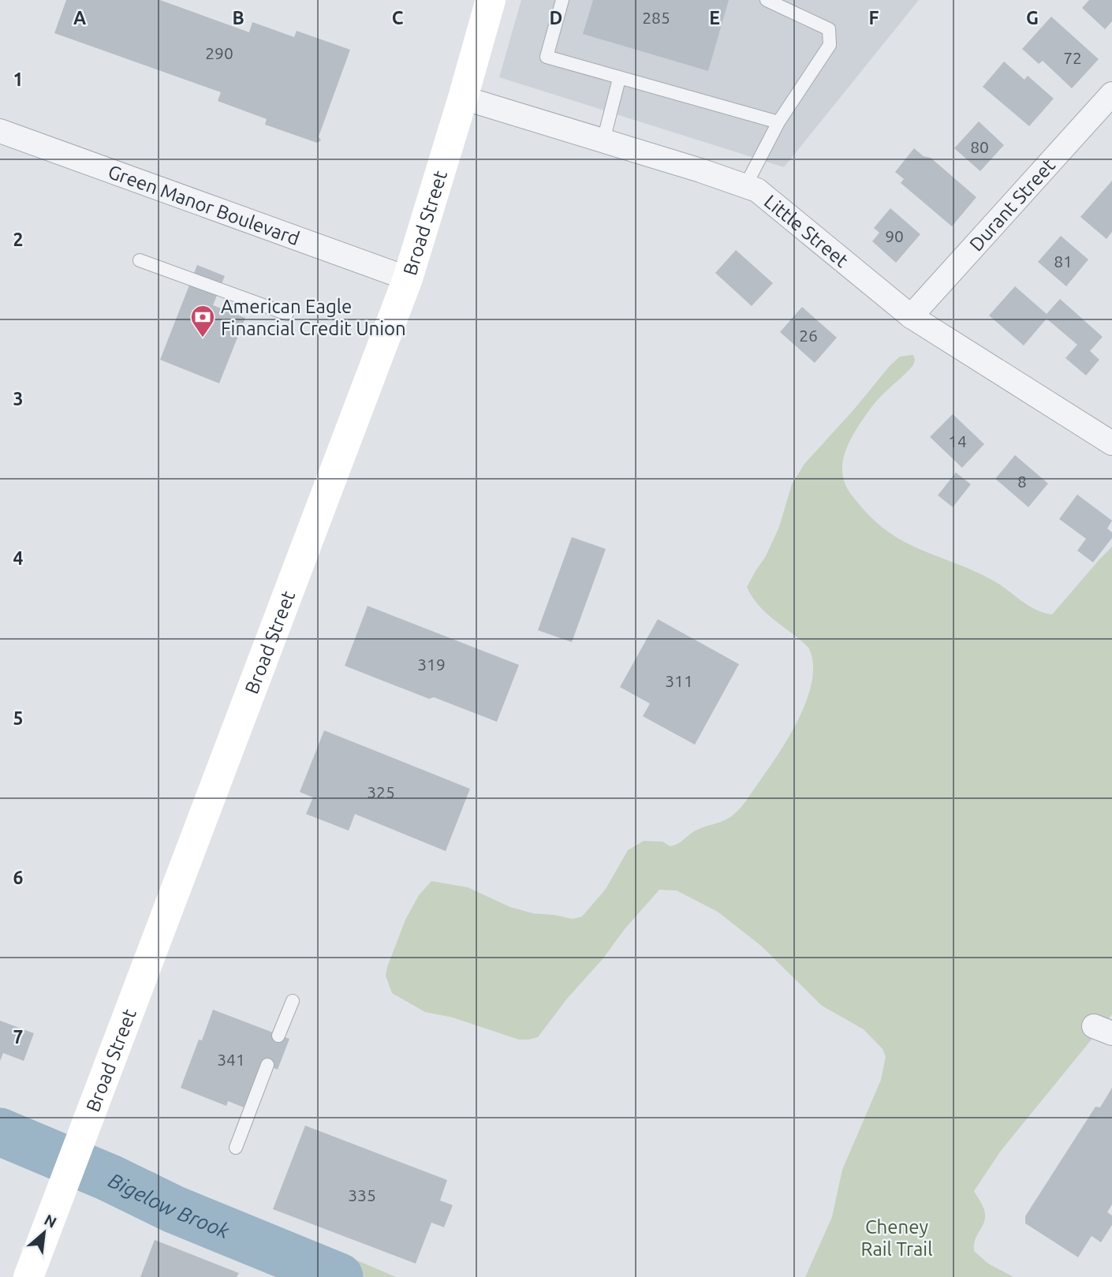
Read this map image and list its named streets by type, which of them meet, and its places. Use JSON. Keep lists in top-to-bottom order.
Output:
{
  "streets": {
    "main road": ["Broad Street"],
    "street": ["Green Manor Boulevard", "Durant Street", "Little Street"]
  },
  "crossings": [
    ["Green Manor Boulevard", "Broad Street"],
    ["Durant Street", "Little Street"],
    ["Broad Street", "Little Street"]
  ],
  "water": ["Bigelow Brook"],
  "parks": ["Cheney Rail Trail"],
  "places": {
    "bank": ["American Eagle Financial Credit Union"]
  },
  "house_numbers": [
    "285",
    "290",
    "72",
    "80",
    "90",
    "81",
    "26",
    "14",
    "8",
    "319",
    "311",
    "325",
    "341",
    "335"
  ],
  "north": "top right",
  "grid": {
    "columns": [
      "A",
      "B",
      "C",
      "D",
      "E",
      "F",
      "G"
    ],
    "rows": [
      "1",
      "2",
      "3",
      "4",
      "5",
      "6",
      "7"
    ]
  }
}
